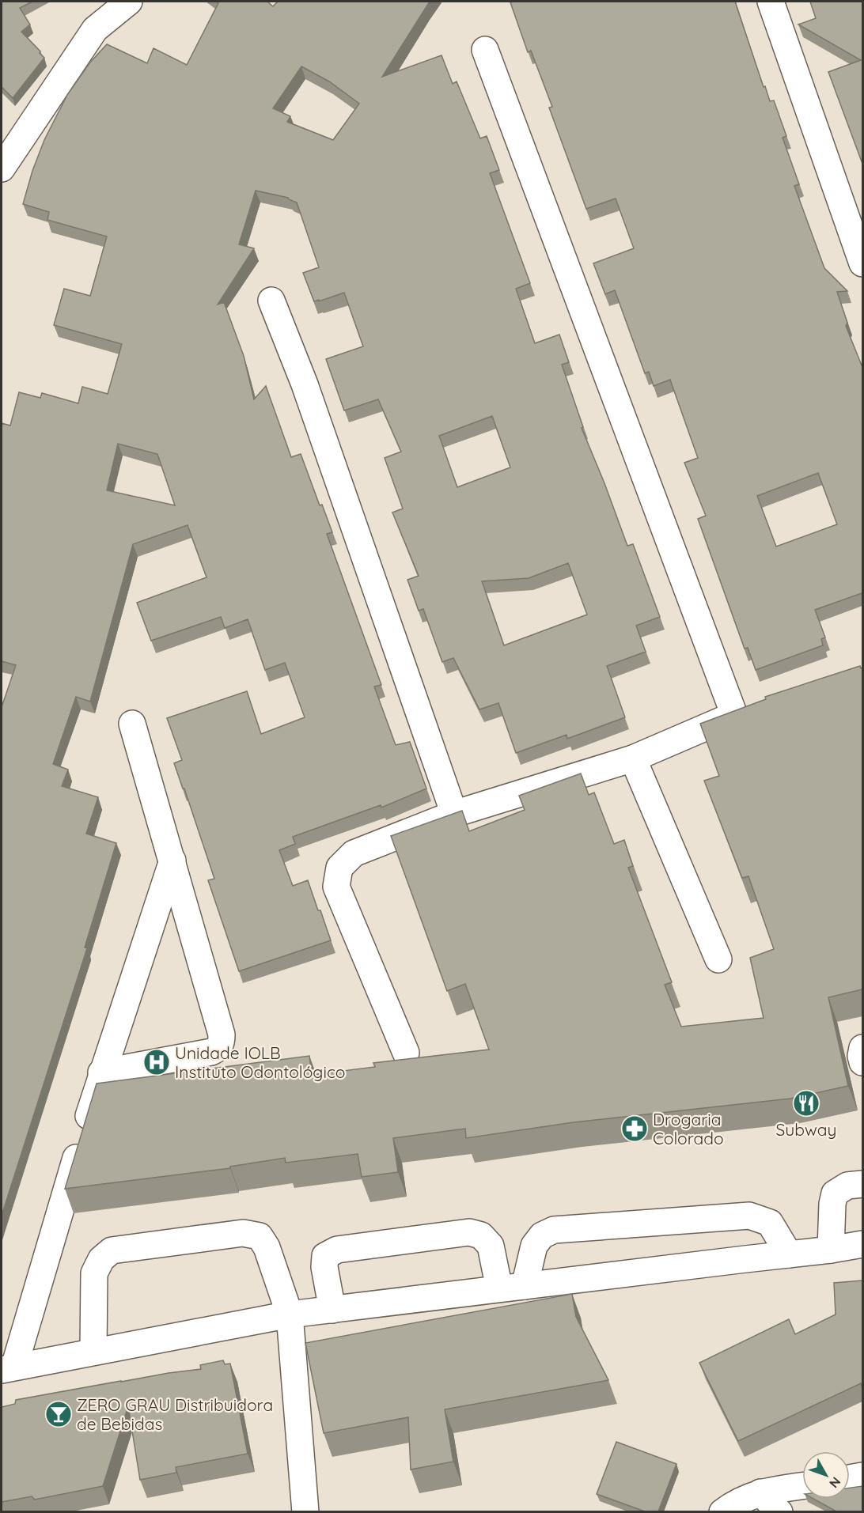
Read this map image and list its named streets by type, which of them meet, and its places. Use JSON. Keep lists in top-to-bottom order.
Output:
{
  "places": {
    "hospital": ["Unidade IOLB Instituto Odontológico"],
    "restaurant": ["Subway"],
    "pharmacy": ["Drogaria Colorado"],
    "bar": ["ZERO GRAU Distribuidora de Bebidas"]
  },
  "north": "bottom right"
}
